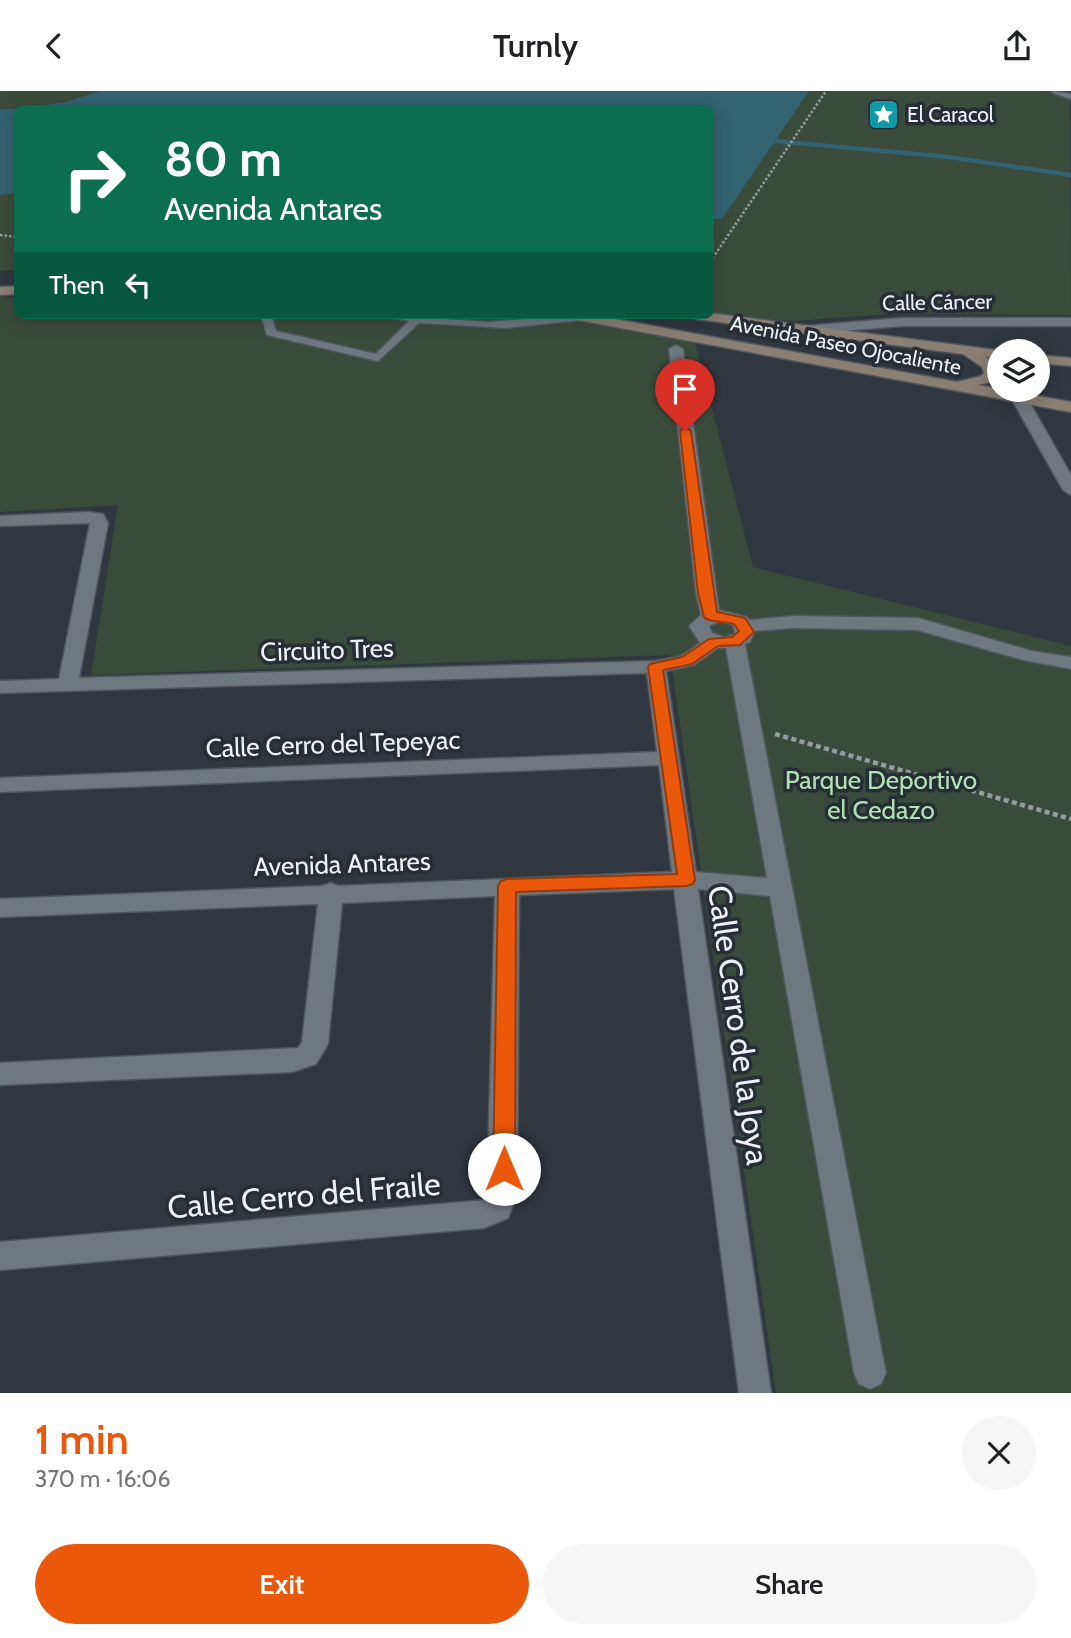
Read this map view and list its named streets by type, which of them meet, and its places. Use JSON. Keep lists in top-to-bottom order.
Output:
{
  "streets": {
    "main road": ["Avenida Paseo Ojocaliente"],
    "street": [
      "Calle Cáncer",
      "Circuito Tres",
      "Calle Cerro del Tepeyac",
      "Avenida Antares",
      "Calle Cerro de la Joya",
      "Calle Cerro del Fraile"
    ]
  },
  "crossings": [
    ["Calle Cáncer", "Avenida Paseo Ojocaliente"],
    ["Circuito Tres", "Calle Cerro de la Joya"],
    ["Calle Cerro del Tepeyac", "Calle Cerro de la Joya"],
    ["Avenida Antares", "Calle Cerro de la Joya"],
    ["Avenida Antares", "Calle Cerro del Fraile"]
  ],
  "parks": ["Parque Deportivo el Cedazo"],
  "places": {
    "place": ["El Caracol"]
  },
  "page": {
    "header": "Turnly",
    "turn": ["80 m", "Avenida Antares"],
    "then": "Then",
    "heading": ["1 min", "370 m · 16:06"],
    "buttons": ["Exit", "Share"]
  }
}
